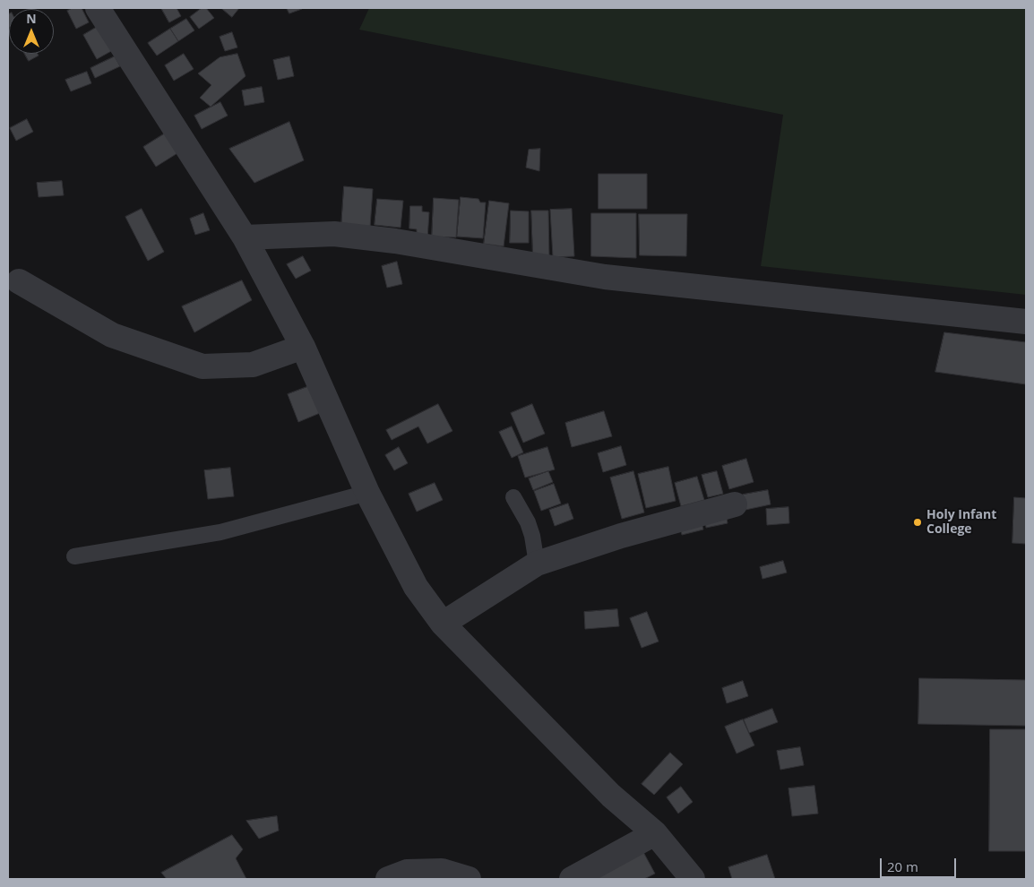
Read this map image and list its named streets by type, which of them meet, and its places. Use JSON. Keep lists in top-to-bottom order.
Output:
{
  "places": ["Holy Infant College"],
  "scale_bar": "20 m",
  "north": "top"
}
